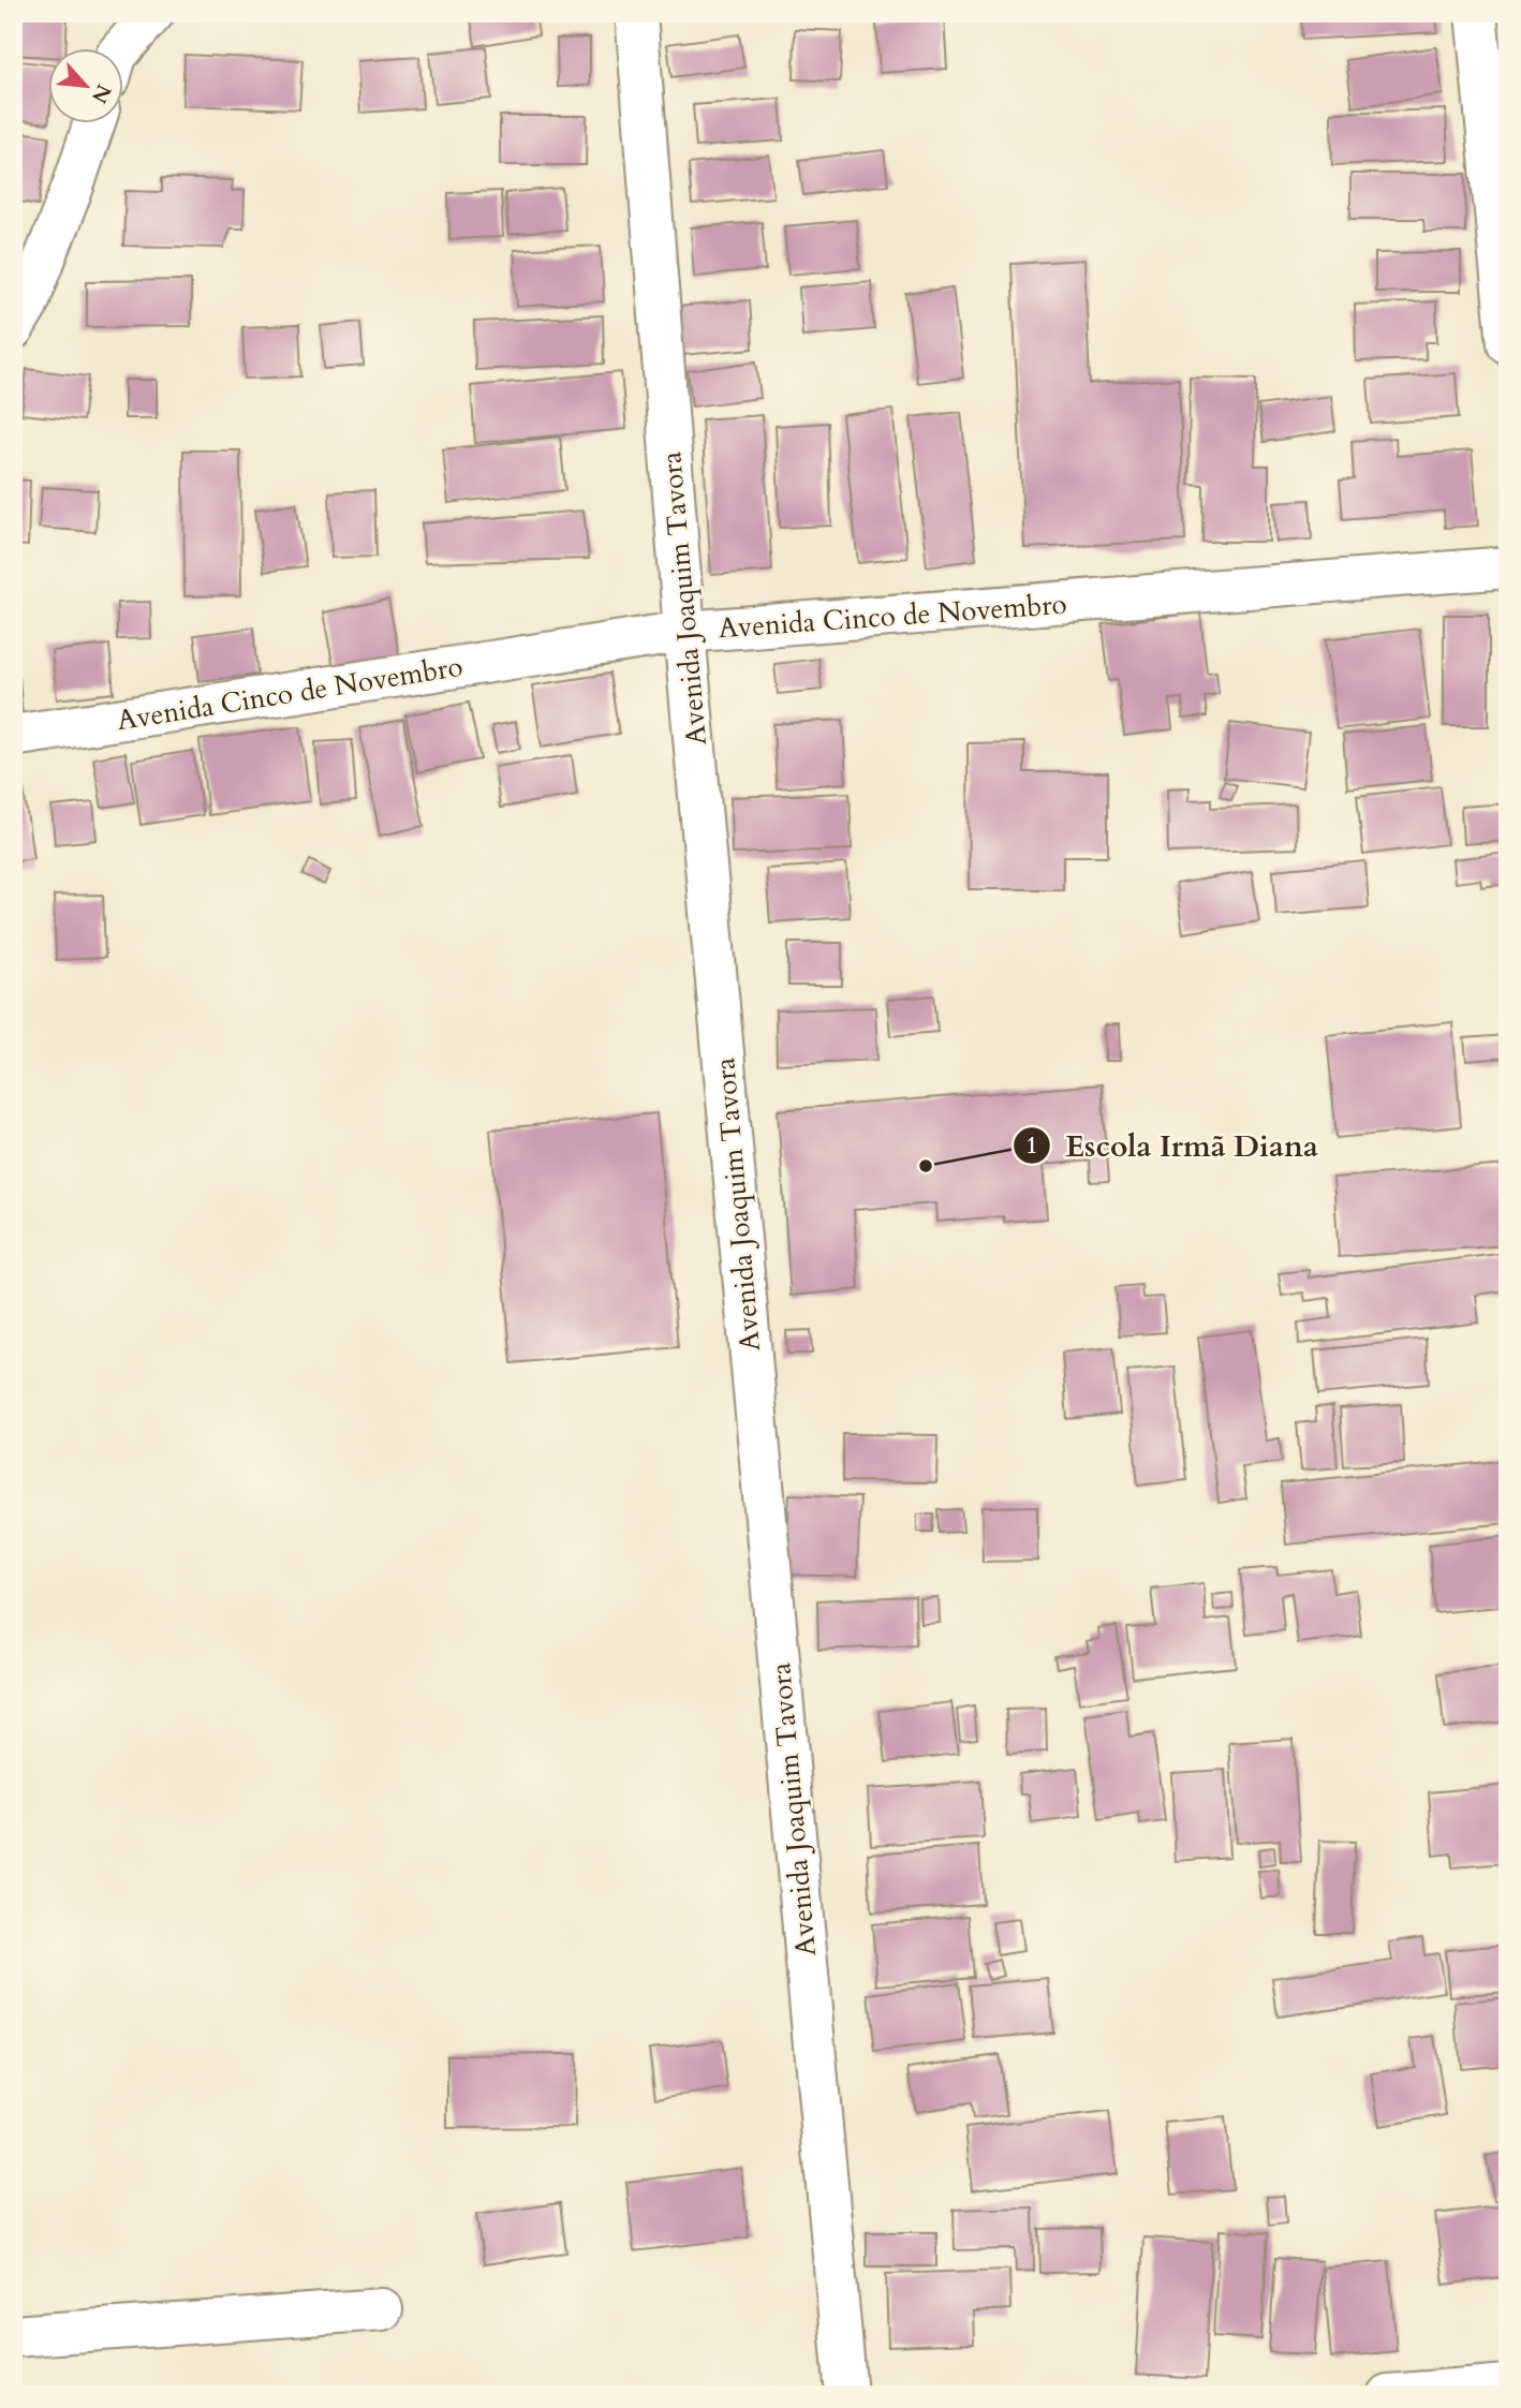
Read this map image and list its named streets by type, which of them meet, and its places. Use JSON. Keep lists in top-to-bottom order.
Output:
{
  "streets": {
    "street": ["Avenida Joaquim Tavora", "Avenida Cinco de Novembro"]
  },
  "crossings": [
    ["Avenida Joaquim Tavora", "Avenida Cinco de Novembro"]
  ],
  "places": ["Escola Irmã Diana"],
  "north": "bottom right"
}
